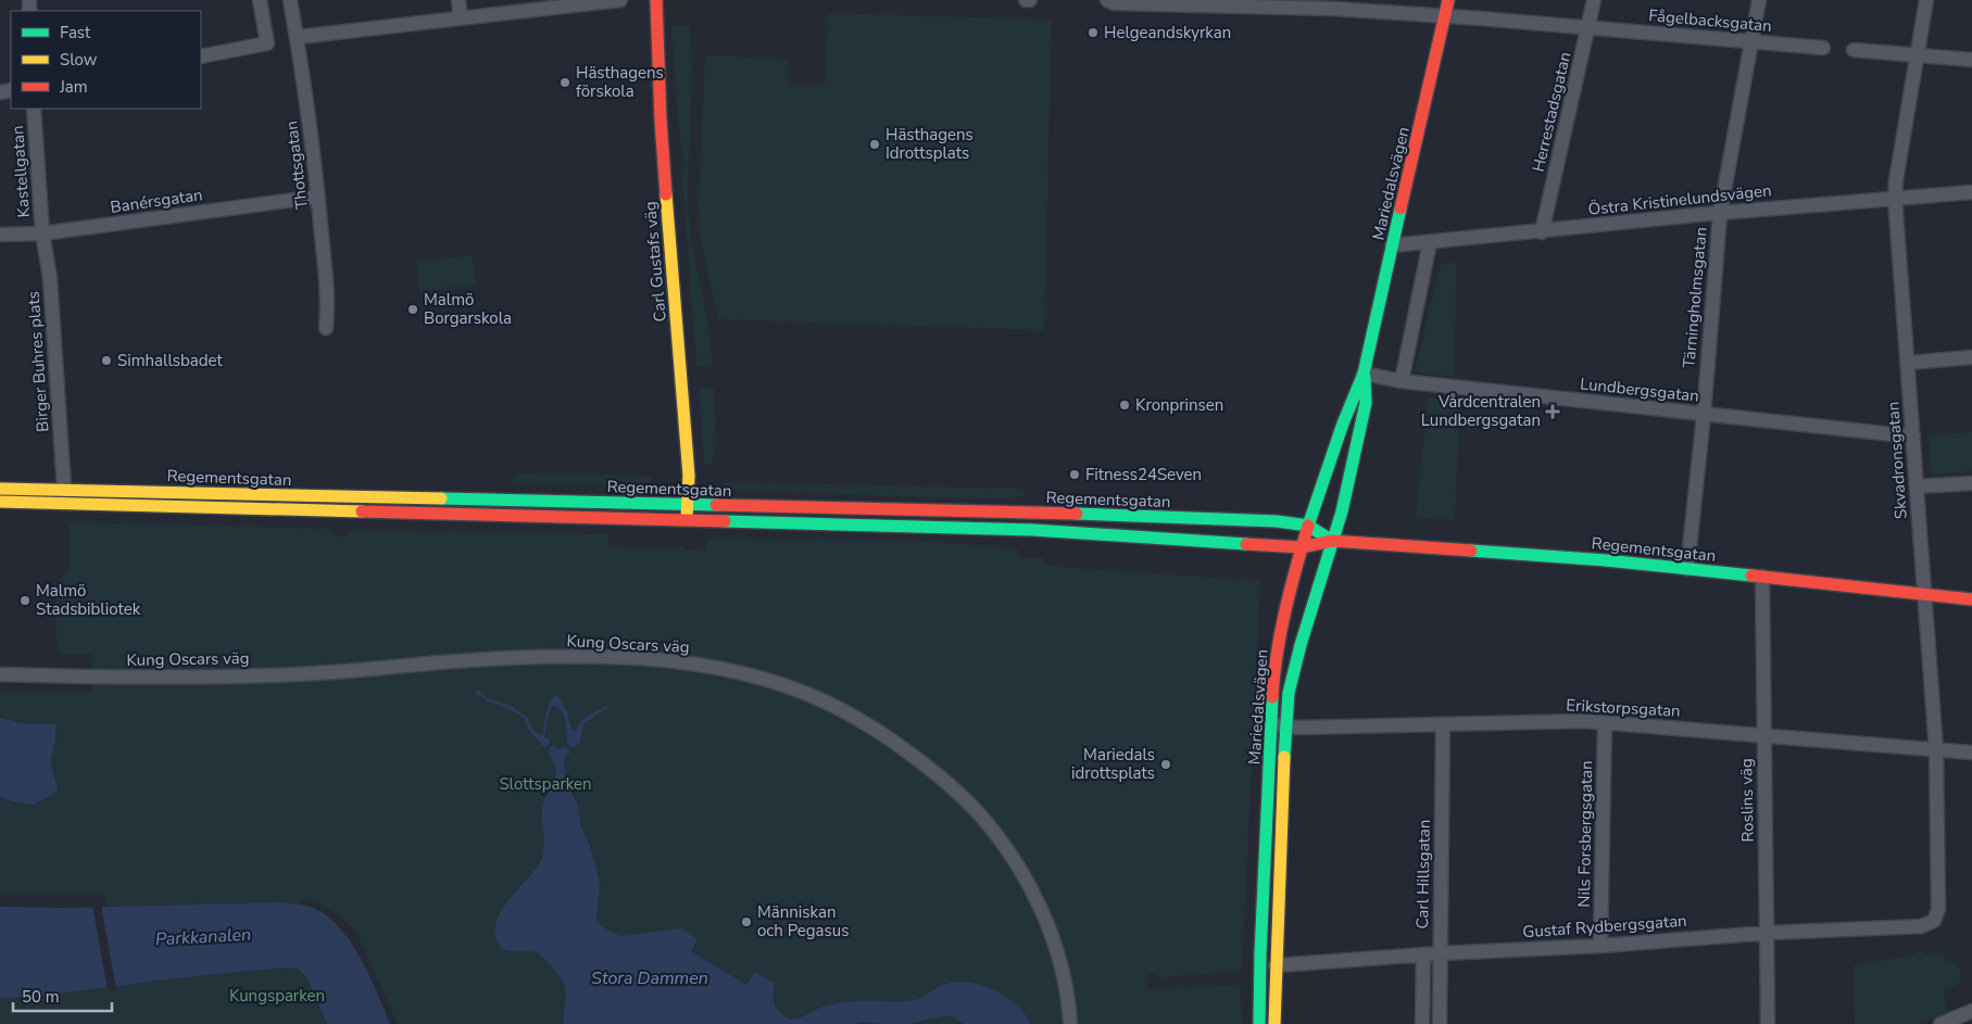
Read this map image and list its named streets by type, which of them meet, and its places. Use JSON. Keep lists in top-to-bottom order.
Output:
{
  "streets": {
    "main road": ["Mariedalsvägen", "Carl Gustafs väg", "Regementsgatan"],
    "street": [
      "Fågelbacksgatan",
      "Herrestadsgatan",
      "Thottsgatan",
      "Kastellgatan",
      "Östra Kristinelundsvägen",
      "Banérsgatan",
      "Tärningholmsgatan",
      "Birger Buhres plats",
      "Lundbergsgatan",
      "Skvadronsgatan",
      "Kung Oscars väg",
      "Erikstorpsgatan",
      "Roslins väg",
      "Nils Forsbergsgatan",
      "Carl Hillsgatan",
      "Gustaf Rydbergsgatan"
    ]
  },
  "crossings": [
    ["Fågelbacksgatan", "Herrestadsgatan"],
    ["Fågelbacksgatan", "Mariedalsvägen"],
    ["Fågelbacksgatan", "Tärningholmsgatan"],
    ["Herrestadsgatan", "Östra Kristinelundsvägen"],
    ["Thottsgatan", "Banérsgatan"],
    ["Kastellgatan", "Banérsgatan"],
    ["Kastellgatan", "Birger Buhres plats"],
    ["Mariedalsvägen", "Östra Kristinelundsvägen"],
    ["Mariedalsvägen", "Lundbergsgatan"],
    ["Mariedalsvägen", "Regementsgatan"],
    ["Mariedalsvägen", "Erikstorpsgatan"],
    ["Mariedalsvägen", "Gustaf Rydbergsgatan"],
    ["Östra Kristinelundsvägen", "Tärningholmsgatan"],
    ["Östra Kristinelundsvägen", "Skvadronsgatan"],
    ["Banérsgatan", "Birger Buhres plats"],
    ["Carl Gustafs väg", "Regementsgatan"],
    ["Tärningholmsgatan", "Lundbergsgatan"],
    ["Tärningholmsgatan", "Regementsgatan"],
    ["Birger Buhres plats", "Regementsgatan"],
    ["Lundbergsgatan", "Skvadronsgatan"],
    ["Skvadronsgatan", "Regementsgatan"],
    ["Skvadronsgatan", "Erikstorpsgatan"],
    ["Skvadronsgatan", "Gustaf Rydbergsgatan"],
    ["Regementsgatan", "Roslins väg"],
    ["Erikstorpsgatan", "Roslins väg"],
    ["Erikstorpsgatan", "Nils Forsbergsgatan"],
    ["Erikstorpsgatan", "Carl Hillsgatan"],
    ["Roslins väg", "Gustaf Rydbergsgatan"],
    ["Nils Forsbergsgatan", "Gustaf Rydbergsgatan"],
    ["Carl Hillsgatan", "Gustaf Rydbergsgatan"]
  ],
  "water": ["Parkkanalen", "Stora Dammen"],
  "parks": ["Slottsparken", "Kungsparken"],
  "places": {
    "other": [
      "Helgeandskyrkan",
      "Hästhagens förskola",
      "Hästhagens Idrottsplats",
      "Malmö Borgarskola",
      "Simhallsbadet",
      "Kronprinsen",
      "Fitness24Seven",
      "Malmö Stadsbibliotek",
      "Mariedals idrottsplats",
      "Människan och Pegasus"
    ],
    "health": ["Vårdcentralen Lundbergsgatan"]
  },
  "legend": ["Fast", "Slow", "Jam"],
  "scale_bar": "50 m"
}
